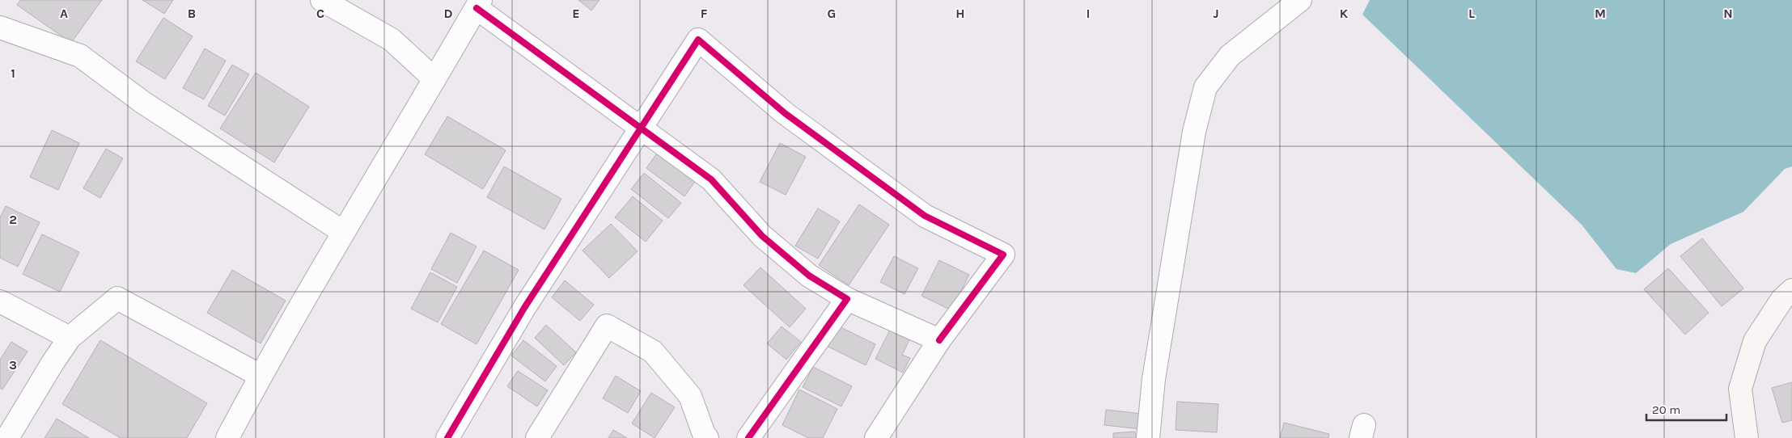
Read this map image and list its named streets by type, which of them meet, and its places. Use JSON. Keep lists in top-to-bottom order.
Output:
{
  "scale_bar": "20 m",
  "grid": {
    "columns": [
      "A",
      "B",
      "C",
      "D",
      "E",
      "F",
      "G",
      "H",
      "I",
      "J",
      "K",
      "L",
      "M",
      "N"
    ],
    "rows": ["1", "2", "3"]
  }
}
